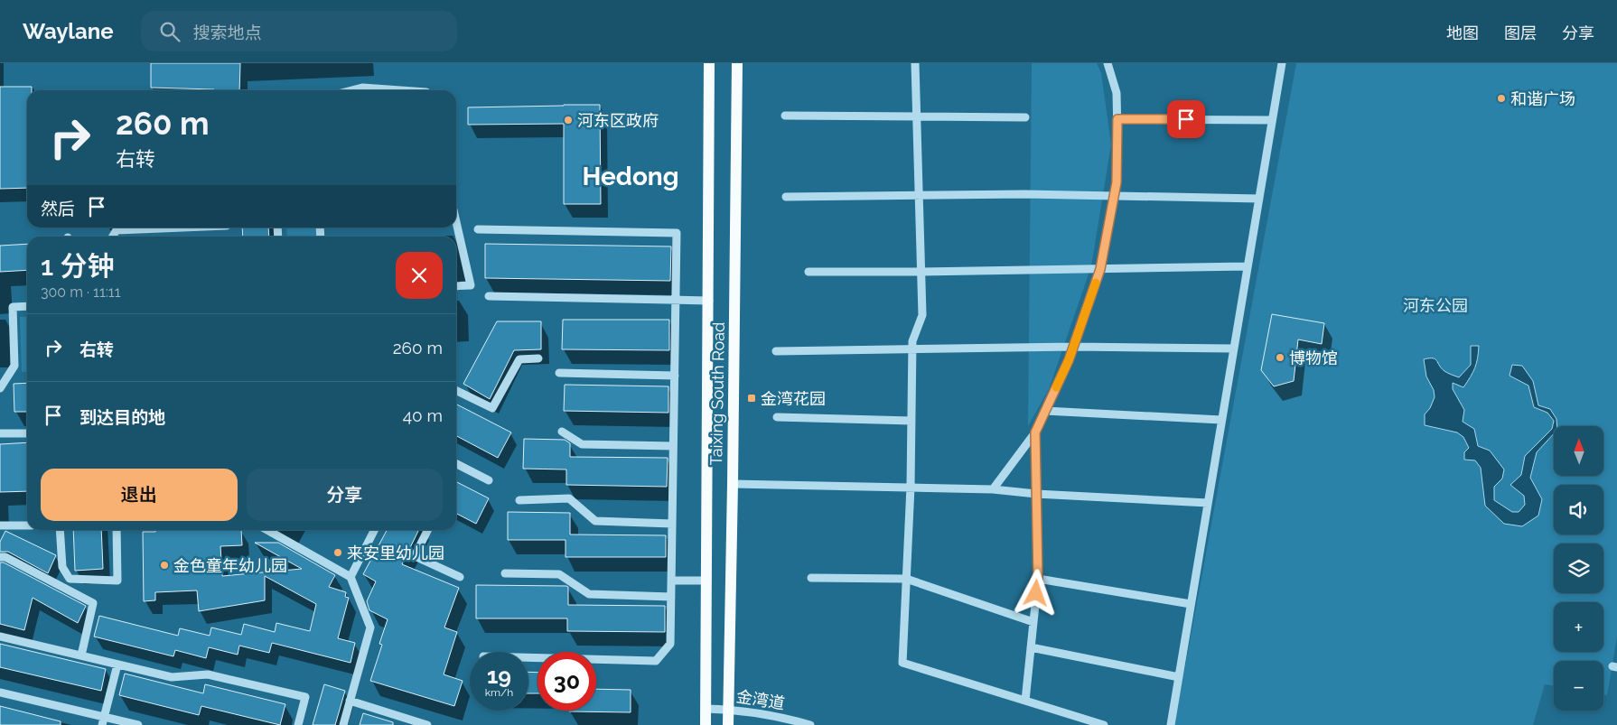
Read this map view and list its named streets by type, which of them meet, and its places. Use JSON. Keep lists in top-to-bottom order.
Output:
{
  "streets": {
    "main road": ["Taixing South Road"],
    "street": ["金湾道"]
  },
  "crossings": [
    ["Taixing South Road", "金湾道"]
  ],
  "districts": ["Hedong"],
  "parks": ["河东公园"],
  "places": {
    "other": [
      "和谐广场",
      "河东区政府",
      "博物馆",
      "来安里幼儿园",
      "金色童年幼儿园"
    ],
    "transit": ["金湾花园"]
  },
  "north": "top",
  "page": {
    "header": "Waylane",
    "search": "搜索地点",
    "nav": ["地图", "图层", "分享"],
    "turn": ["260 m", "右转"],
    "then": "然后",
    "heading": ["1 分钟", "300 m · 11:11"],
    "list": [
      {
        "name": "右转",
        "value": "260 m"
      },
      {
        "name": "到达目的地",
        "value": "40 m"
      }
    ],
    "map_buttons": ["+", "−"],
    "buttons": ["退出", "分享"],
    "speed": "19 km/h",
    "limit": "30"
  }
}
